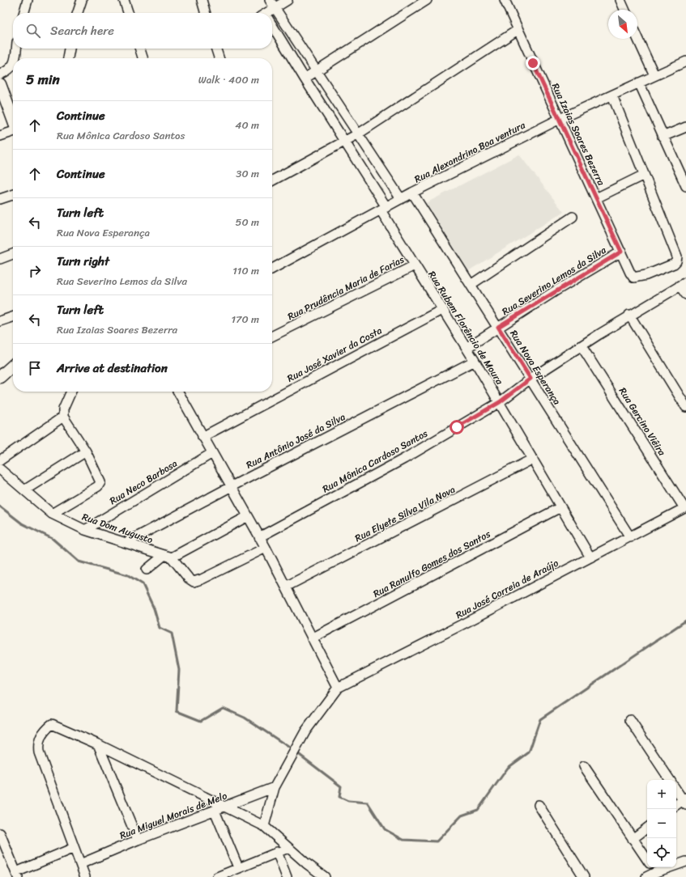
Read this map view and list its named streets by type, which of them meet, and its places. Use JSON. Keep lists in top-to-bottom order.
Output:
{
  "streets": {
    "street": [
      "Rua Izaias Soares Bezerra",
      "Rua Alexandrino Boa ventura",
      "Rua Severino Lemos da Silva",
      "Rua Prudência Maria de Farias",
      "Rua Rubem Florêncio de Moura",
      "Rua José Xavier da Costa",
      "Rua Nova Esperança",
      "Rua Gercino Viêira",
      "Rua Antônio José da Silva",
      "Rua Mônica Cardoso Santos",
      "Rua Neco Barbosa",
      "Rua Elyete Silva Vila Nova",
      "Rua Dom Augusto",
      "Rua Ranulfo Gomes dos Santos",
      "Rua José Correia de Araújo",
      "Rua Miguel Morais de Melo"
    ]
  },
  "crossings": [
    ["Rua Izaias Soares Bezerra", "Rua Alexandrino Boa ventura"],
    ["Rua Izaias Soares Bezerra", "Rua Severino Lemos da Silva"],
    ["Rua Alexandrino Boa ventura", "Rua Rubem Florêncio de Moura"],
    ["Rua Alexandrino Boa ventura", "Rua Nova Esperança"],
    ["Rua Severino Lemos da Silva", "Rua Rubem Florêncio de Moura"],
    ["Rua Severino Lemos da Silva", "Rua Nova Esperança"],
    ["Rua Prudência Maria de Farias", "Rua Rubem Florêncio de Moura"],
    ["Rua Rubem Florêncio de Moura", "Rua José Xavier da Costa"],
    ["Rua Rubem Florêncio de Moura", "Rua Antônio José da Silva"],
    ["Rua Rubem Florêncio de Moura", "Rua Mônica Cardoso Santos"],
    ["Rua Rubem Florêncio de Moura", "Rua Elyete Silva Vila Nova"],
    ["Rua Rubem Florêncio de Moura", "Rua Ranulfo Gomes dos Santos"],
    ["Rua Rubem Florêncio de Moura", "Rua José Correia de Araújo"],
    ["Rua Nova Esperança", "Rua Mônica Cardoso Santos"],
    ["Rua Nova Esperança", "Rua José Correia de Araújo"],
    ["Rua Gercino Viêira", "Rua Mônica Cardoso Santos"],
    ["Rua Gercino Viêira", "Rua José Correia de Araújo"],
    ["Rua Antônio José da Silva", "Rua Dom Augusto"],
    ["Rua Neco Barbosa", "Rua Dom Augusto"]
  ],
  "north": "bottom right",
  "page": {
    "search": "Search here",
    "heading": ["5 min", "Walk · 400 m"],
    "list": [
      ["Continue", "Rua Mônica Cardoso Santos", "40 m"],
      ["Continue", "30 m"],
      ["Turn left", "Rua Nova Esperança", "50 m"],
      ["Turn right", "Rua Severino Lemos da Silva", "110 m"],
      ["Turn left", "Rua Izaias Soares Bezerra", "170 m"],
      "Arrive at destination"
    ],
    "map_buttons": ["+", "−"]
  }
}
